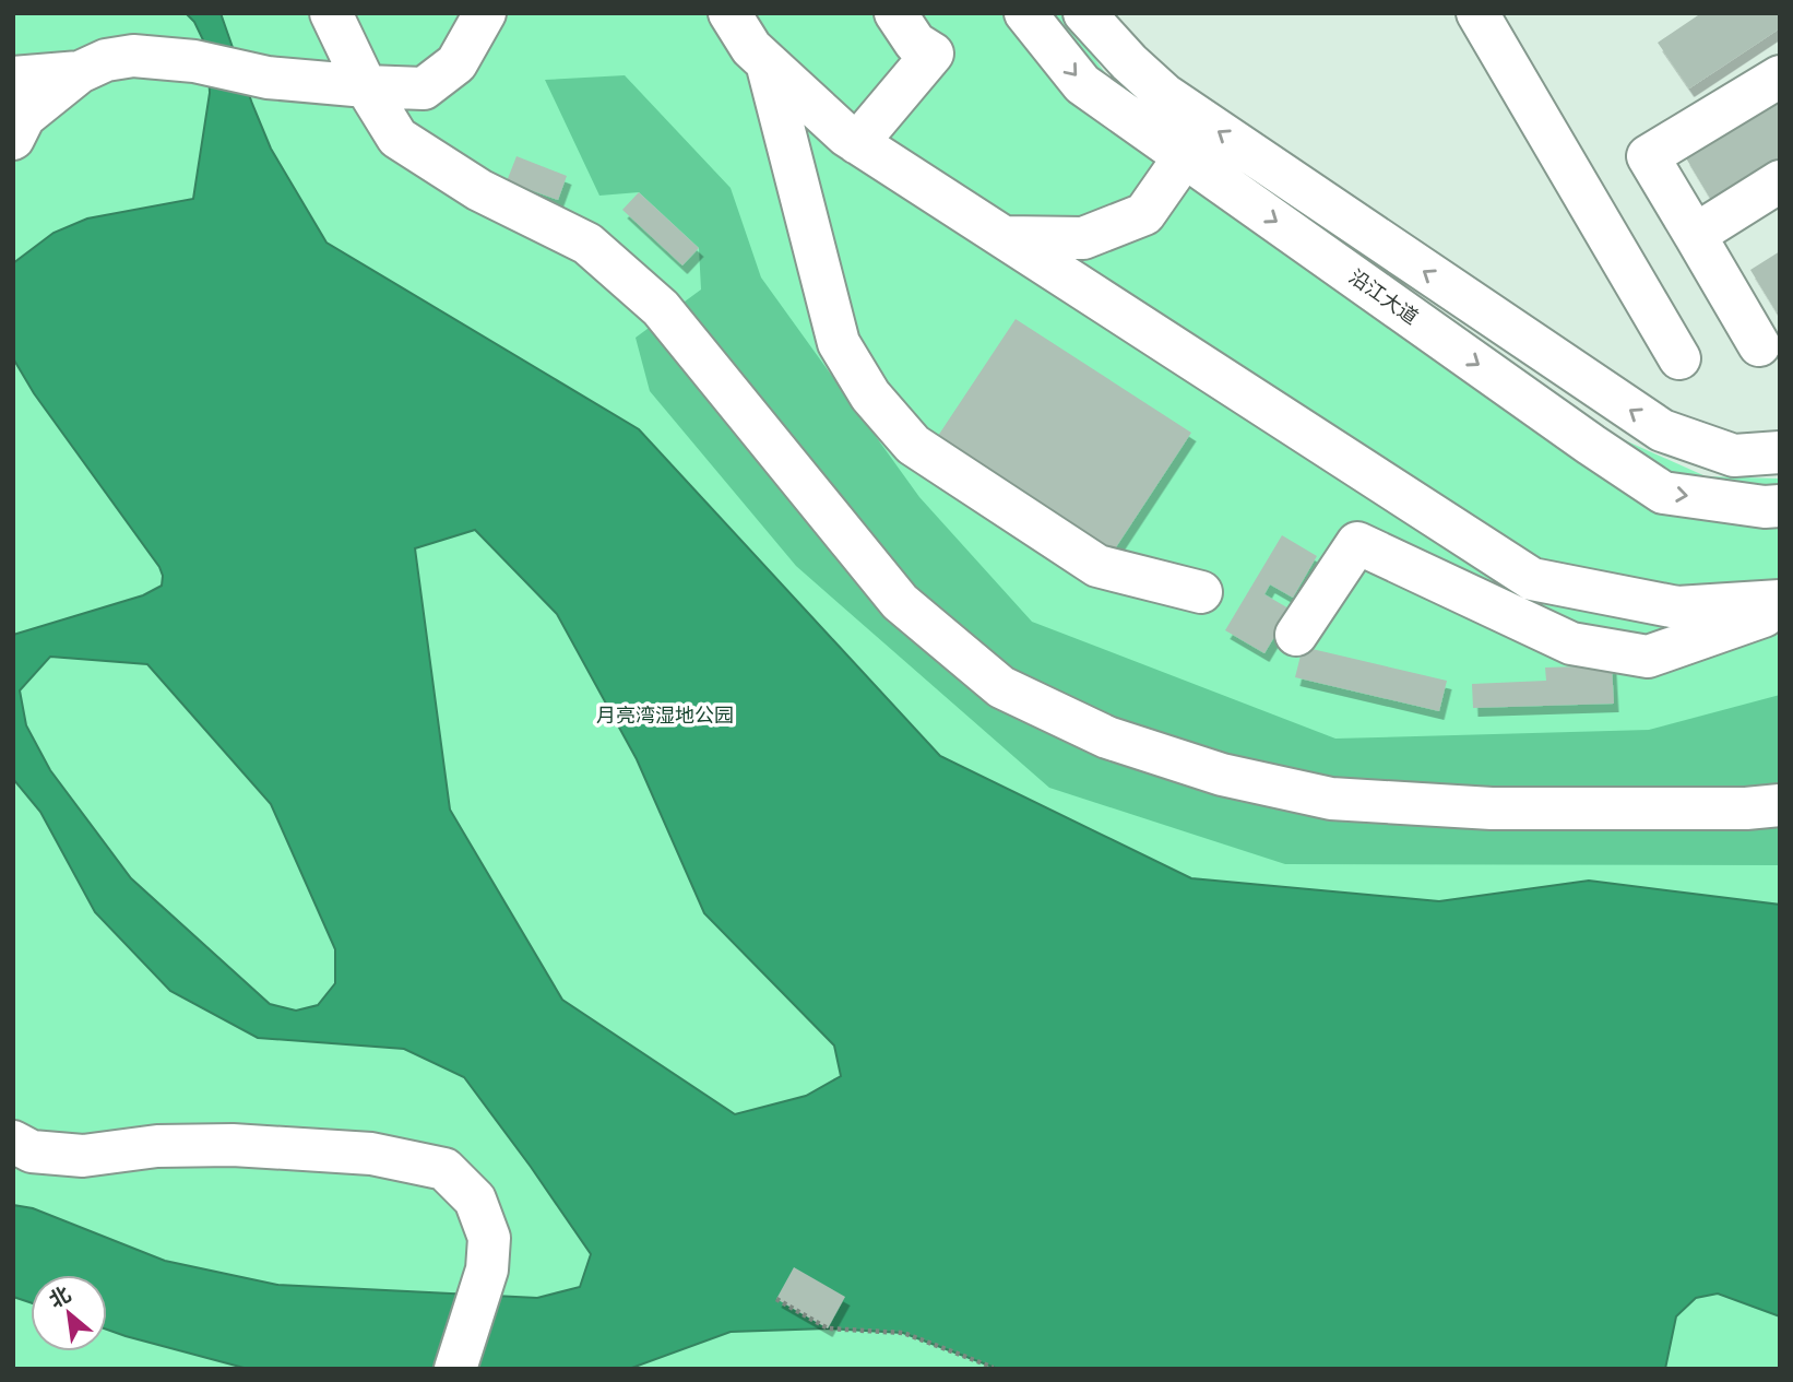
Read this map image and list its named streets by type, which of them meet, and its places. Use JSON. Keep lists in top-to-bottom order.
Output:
{
  "streets": {
    "street": ["沿江大道"]
  },
  "parks": ["月亮湾湿地公园"],
  "north": "top left"
}
